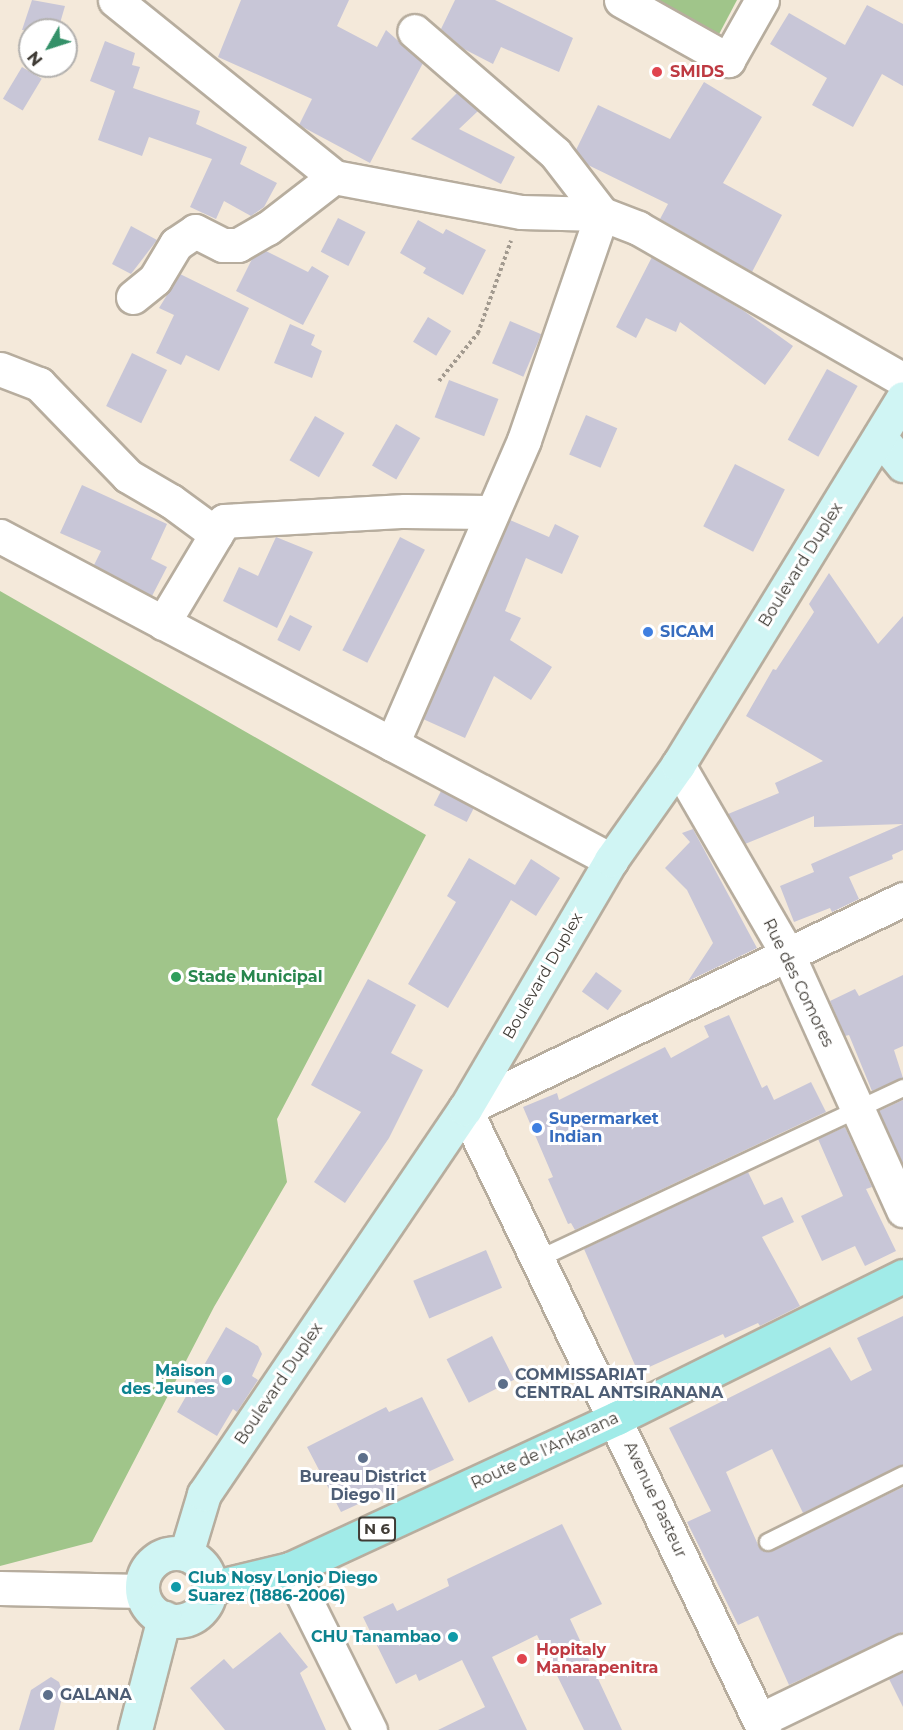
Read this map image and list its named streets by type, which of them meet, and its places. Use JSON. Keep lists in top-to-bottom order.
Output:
{
  "streets": {
    "main road": ["Boulevard Duplex", "Route de l'Ankarana", "N 6"],
    "street": ["Rue des Comores", "Avenue Pasteur"]
  },
  "crossings": [
    ["Boulevard Duplex", "Rue des Comores"],
    ["Boulevard Duplex", "Route de l'Ankarana"],
    ["Boulevard Duplex", "Avenue Pasteur"],
    ["Route de l'Ankarana", "Avenue Pasteur"]
  ],
  "places": [
    "SMIDS",
    "SICAM",
    "Stade Municipal",
    "Supermarket Indian",
    "Maison des Jeunes",
    "COMMISSARIAT CENTRAL ANTSIRANANA",
    "Bureau District Diego II",
    "Club Nosy Lonjo Diego Suarez (1886-2006)",
    "CHU Tanambao",
    "Hopitaly Manarapenitra",
    "GALANA"
  ],
  "north": "bottom left"
}
